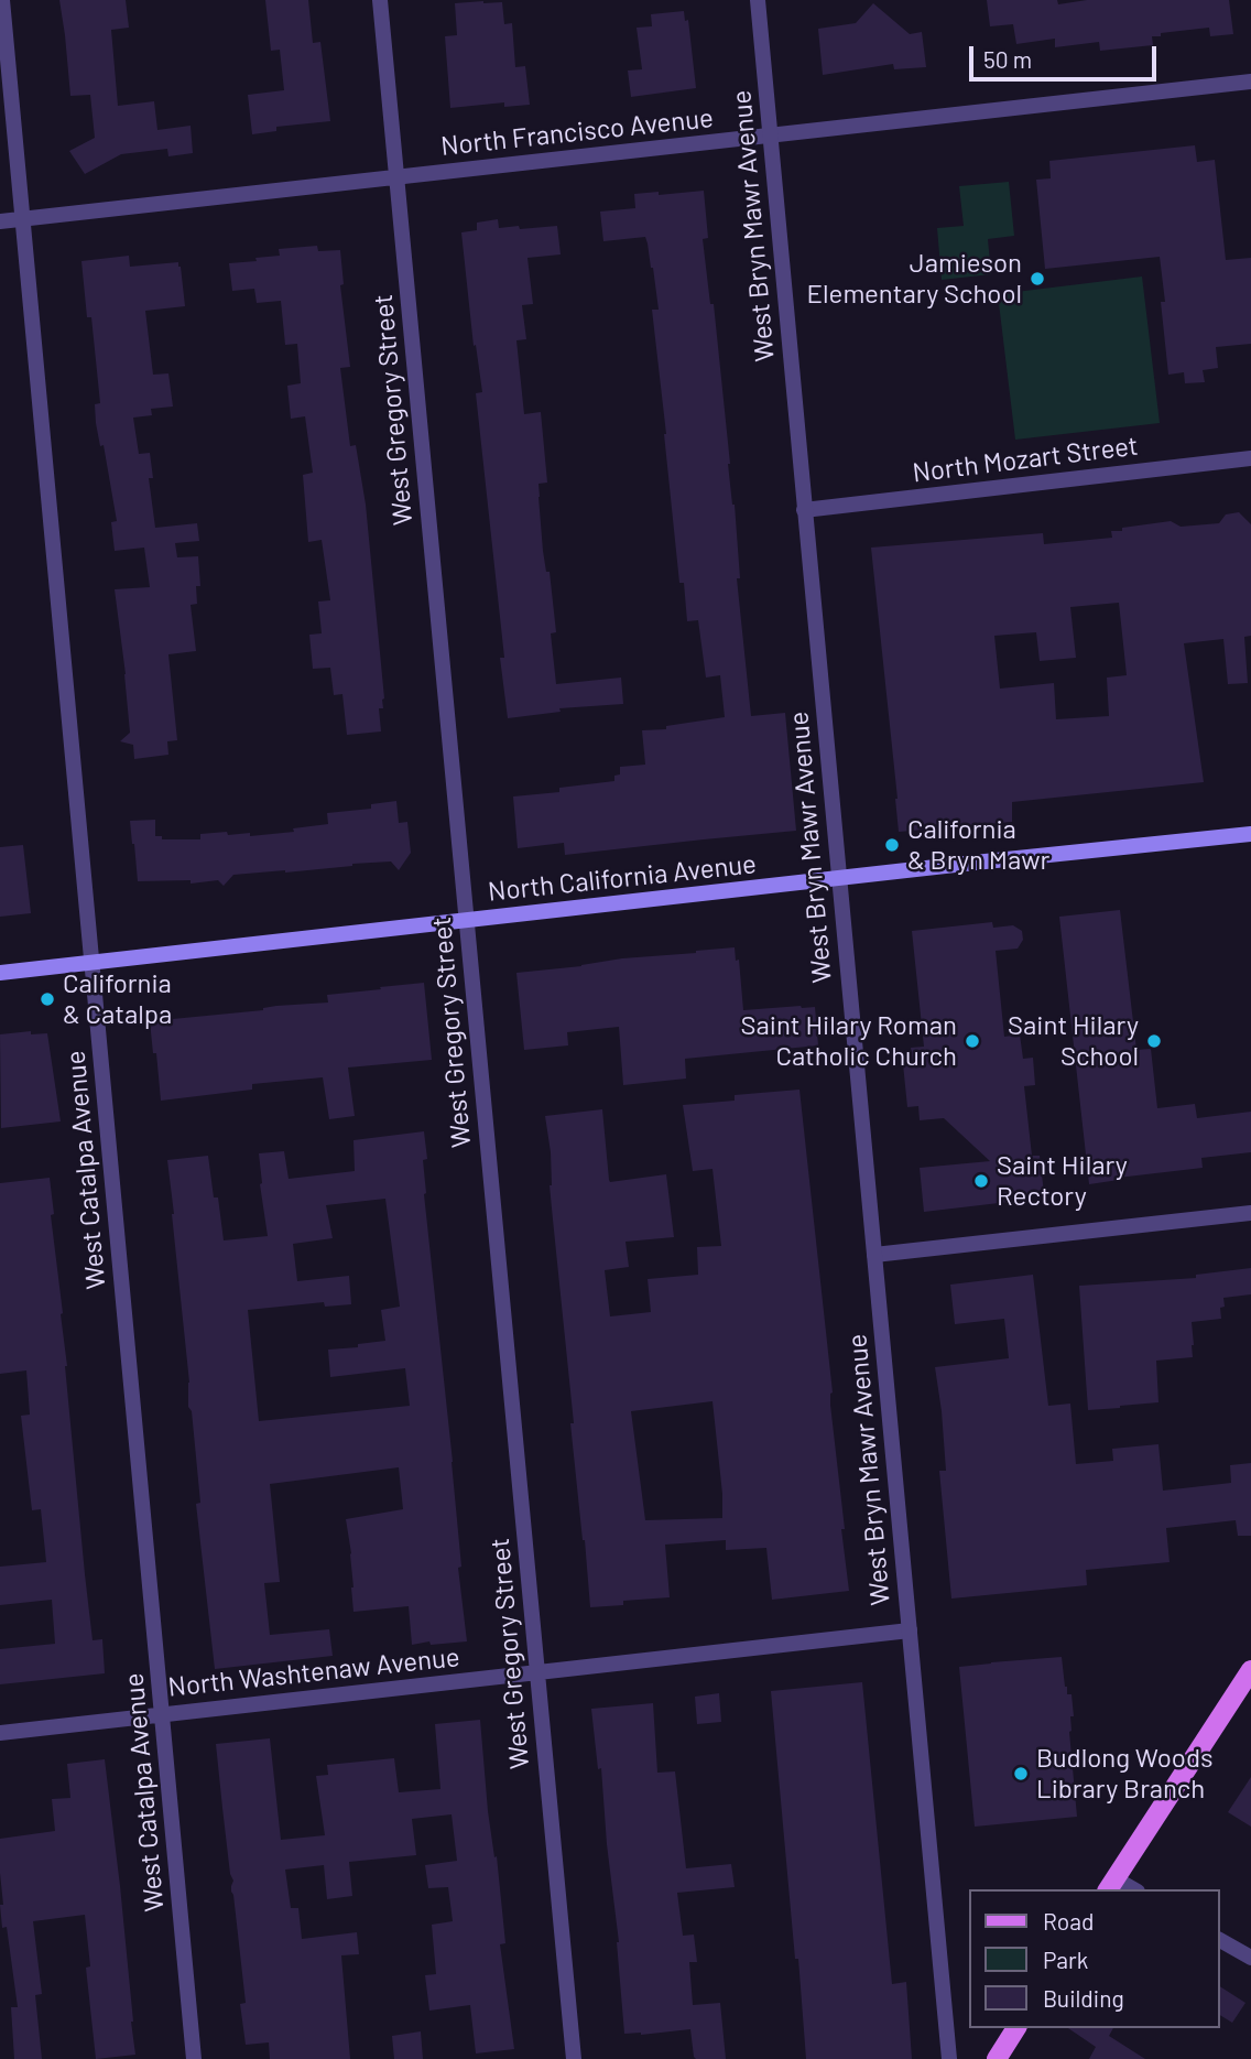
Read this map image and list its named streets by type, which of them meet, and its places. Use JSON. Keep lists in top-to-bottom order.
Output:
{
  "streets": {
    "main road": ["North California Avenue"],
    "street": [
      "North Francisco Avenue",
      "West Bryn Mawr Avenue",
      "West Gregory Street",
      "North Mozart Street",
      "West Catalpa Avenue",
      "North Washtenaw Avenue"
    ]
  },
  "crossings": [
    ["North Francisco Avenue", "West Bryn Mawr Avenue"],
    ["North Francisco Avenue", "West Gregory Street"],
    ["North Francisco Avenue", "West Catalpa Avenue"],
    ["West Bryn Mawr Avenue", "North Mozart Street"],
    ["West Bryn Mawr Avenue", "North California Avenue"],
    ["West Bryn Mawr Avenue", "North Washtenaw Avenue"],
    ["West Gregory Street", "North California Avenue"],
    ["West Gregory Street", "North Washtenaw Avenue"],
    ["North California Avenue", "West Catalpa Avenue"],
    ["West Catalpa Avenue", "North Washtenaw Avenue"]
  ],
  "places": [
    "Jamieson Elementary School",
    "California & Bryn Mawr",
    "California & Catalpa",
    "Saint Hilary Roman Catholic Church",
    "Saint Hilary School",
    "Saint Hilary Rectory",
    "Budlong Woods Library Branch"
  ],
  "legend": ["Road", "Park", "Building"],
  "scale_bar": "50 m"
}
